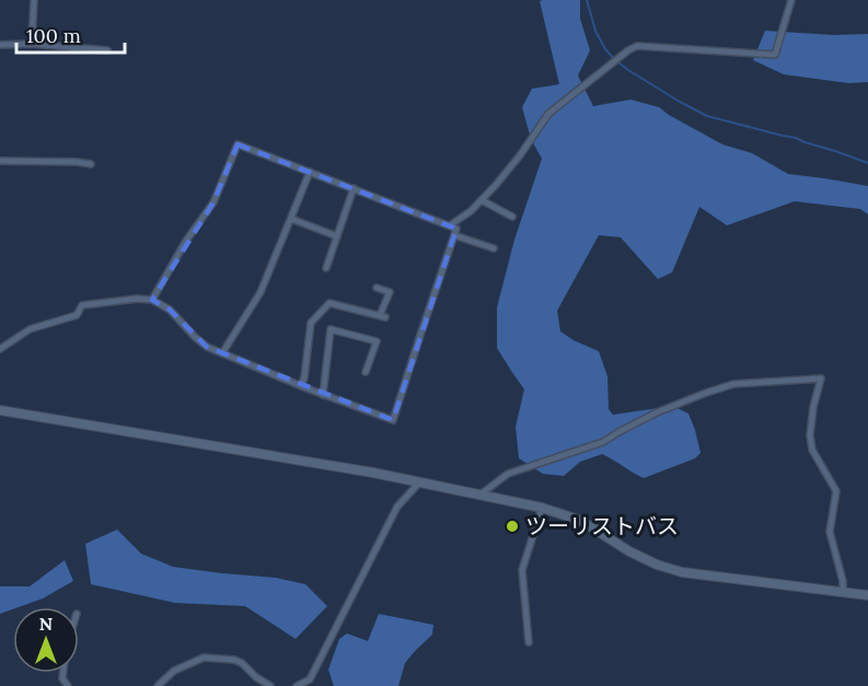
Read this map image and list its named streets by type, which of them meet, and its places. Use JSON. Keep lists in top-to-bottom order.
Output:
{
  "places": ["ツーリストバス"],
  "scale_bar": "100 m",
  "north": "top"
}
